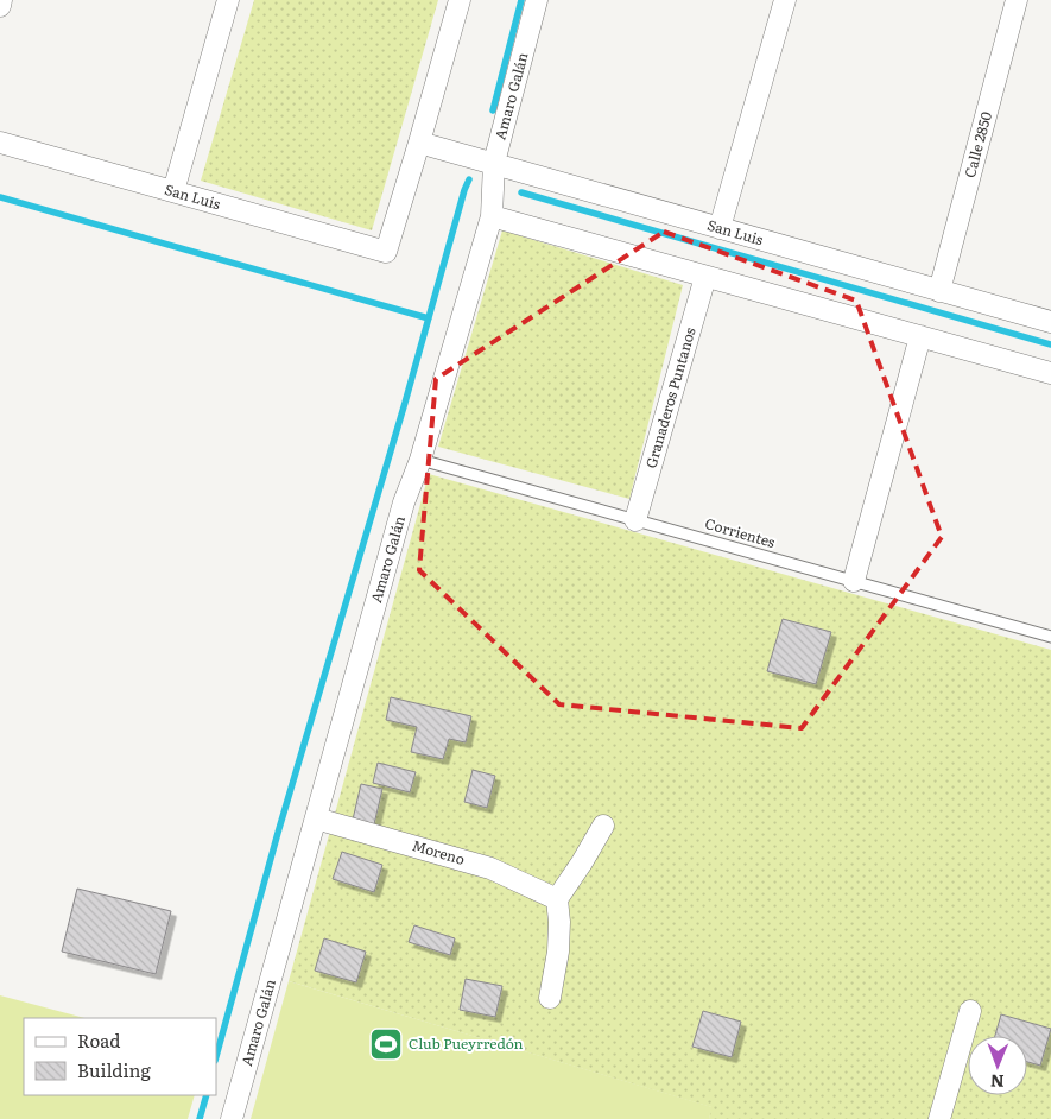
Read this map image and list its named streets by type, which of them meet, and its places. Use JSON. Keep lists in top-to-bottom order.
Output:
{
  "streets": {
    "street": [
      "Amaro Galán",
      "Calle 2850",
      "San Luis",
      "Granaderos Puntanos",
      "Moreno"
    ],
    "lane": ["Corrientes"]
  },
  "crossings": [
    ["Amaro Galán", "San Luis"],
    ["Amaro Galán", "Corrientes"],
    ["Amaro Galán", "Moreno"],
    ["Calle 2850", "San Luis"],
    ["Granaderos Puntanos", "Corrientes"]
  ],
  "places": {
    "sports": ["Club Pueyrredón"]
  },
  "legend": ["Road", "Building"],
  "north": "bottom"
}
